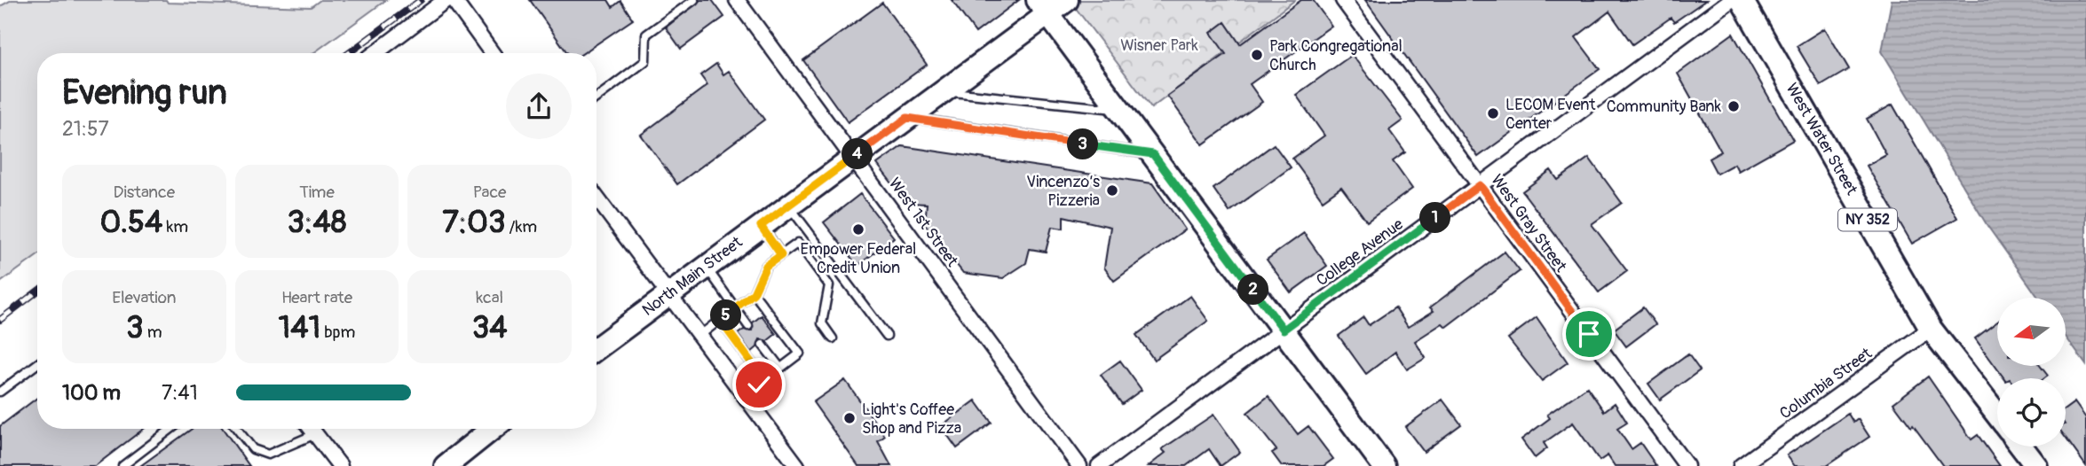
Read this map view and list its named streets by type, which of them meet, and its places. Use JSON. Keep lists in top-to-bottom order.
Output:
{
  "streets": {
    "main road": ["West Water Street", "NY 352", "North Main Street"],
    "street": [
      "West 1st Street",
      "West Gray Street",
      "College Avenue",
      "Columbia Street"
    ]
  },
  "crossings": [
    ["West Water Street", "Columbia Street"],
    ["West 1st Street", "North Main Street"],
    ["West Gray Street", "College Avenue"]
  ],
  "parks": ["Wisner Park"],
  "places": [
    "Park Congregational Church",
    "Community Bank",
    "LECOM Event Center",
    "Vincenzo’s Pizzeria",
    "Empower Federal Credit Union",
    "Light's Coffee Shop and Pizza"
  ],
  "north": "left",
  "page": {
    "heading": ["Evening run", "21:57"],
    "pins": [
      "3",
      "4",
      "1",
      "2",
      "5"
    ],
    "stats": [
      ["Distance", "0.54 km"],
      ["Time", "3:48"],
      ["Pace", "7:03 /km"],
      ["Elevation", "3 m"],
      ["Heart rate", "141 bpm"],
      ["kcal", "34"]
    ],
    "list": [
      {
        "name": "100 m",
        "note": "7:41"
      }
    ]
  }
}
